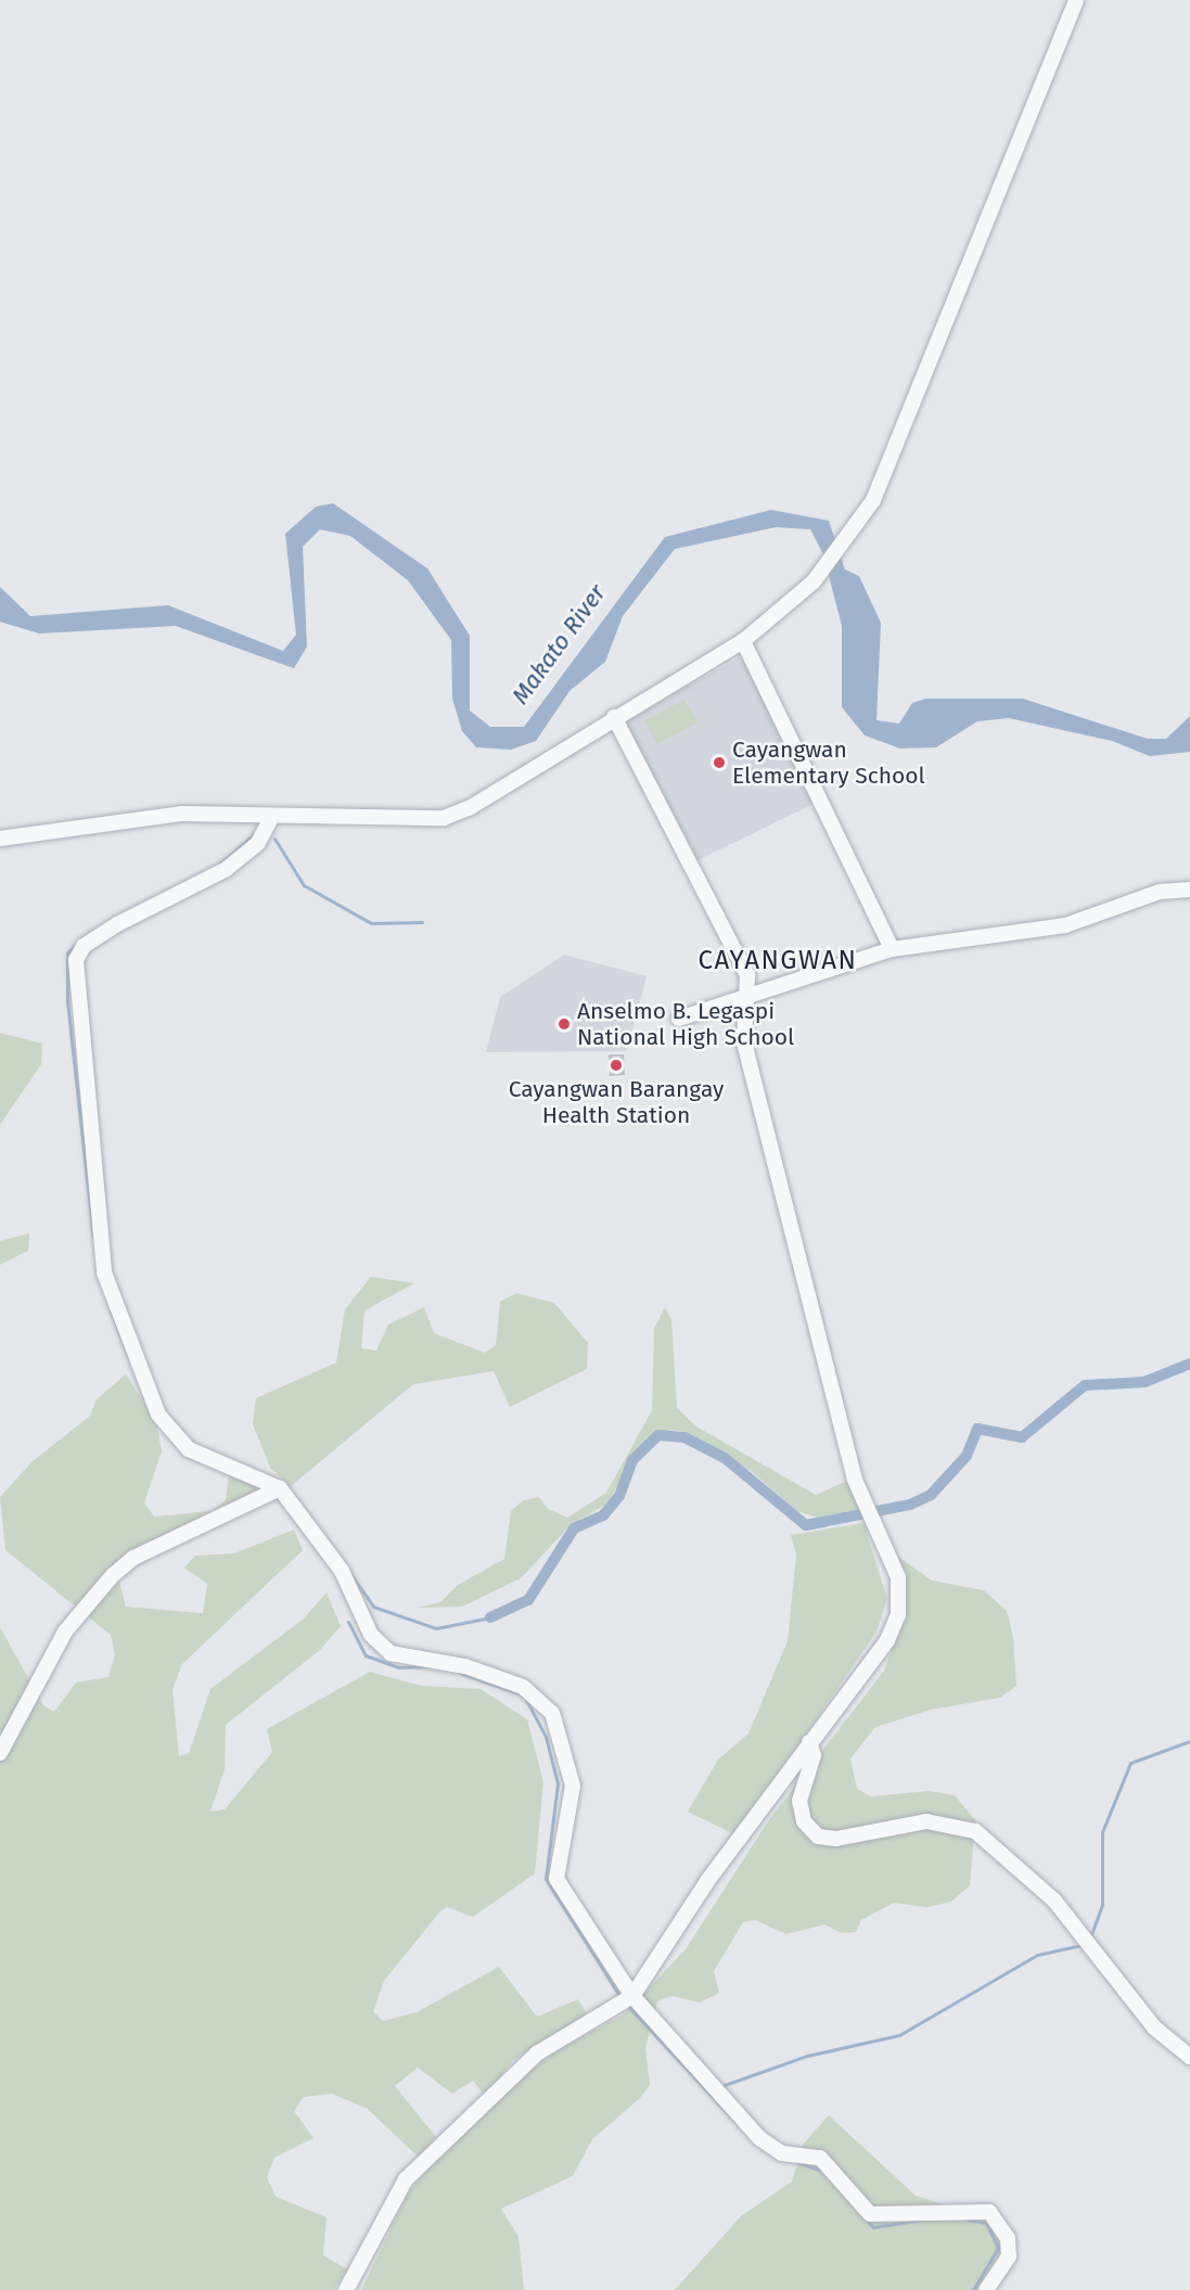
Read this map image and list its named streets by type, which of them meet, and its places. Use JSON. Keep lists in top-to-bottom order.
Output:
{
  "districts": ["CAYANGWAN"],
  "water": ["Makato River"],
  "places": ["Cayangwan Elementary School", "Anselmo B. Legaspi National High School", "Cayangwan Barangay Health Station"]
}
